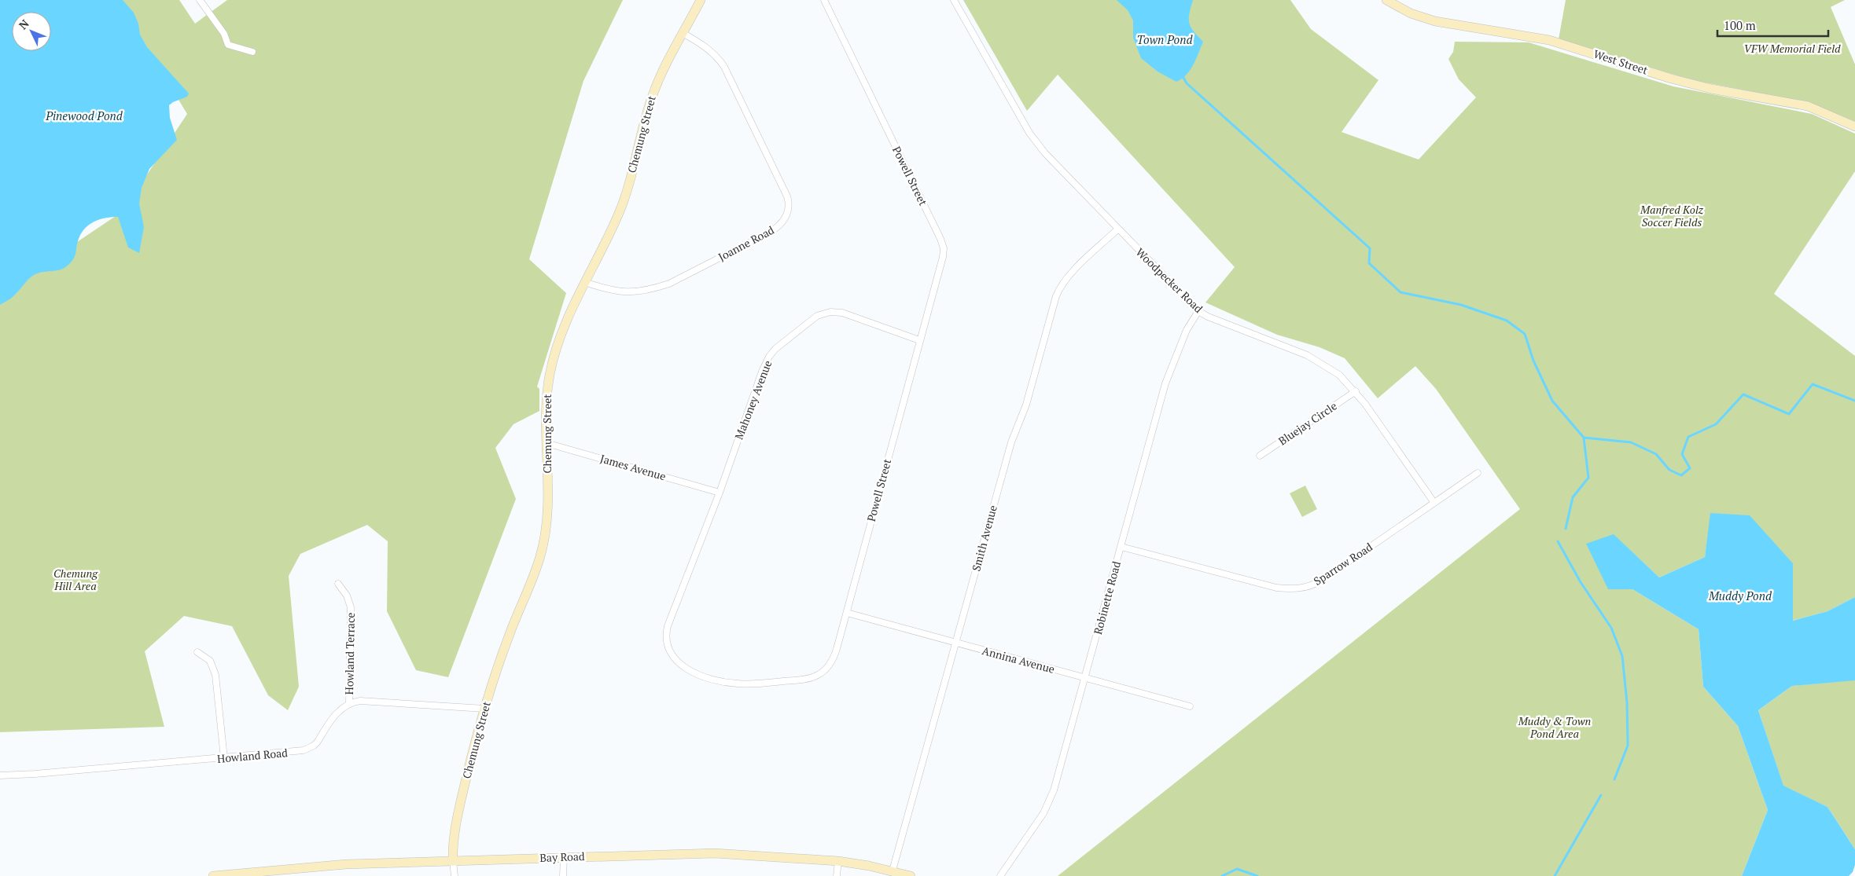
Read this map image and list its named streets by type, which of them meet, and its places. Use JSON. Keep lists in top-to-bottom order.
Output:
{
  "streets": {
    "street": [
      "West Street",
      "Chemung Street",
      "Powell Street",
      "Joanne Road",
      "Woodpecker Road",
      "Mahoney Avenue",
      "Bluejay Circle",
      "James Avenue",
      "Smith Avenue",
      "Sparrow Road",
      "Robinette Road",
      "Howland Terrace",
      "Annina Avenue",
      "Howland Road",
      "Bay Road"
    ]
  },
  "crossings": [
    ["Chemung Street", "Joanne Road"],
    ["Chemung Street", "James Avenue"],
    ["Chemung Street", "Howland Road"],
    ["Chemung Street", "Bay Road"],
    ["Powell Street", "Mahoney Avenue"],
    ["Powell Street", "James Avenue"],
    ["Powell Street", "Annina Avenue"],
    ["Woodpecker Road", "Bluejay Circle"],
    ["Woodpecker Road", "Smith Avenue"],
    ["Woodpecker Road", "Sparrow Road"],
    ["Woodpecker Road", "Robinette Road"],
    ["Mahoney Avenue", "James Avenue"],
    ["Smith Avenue", "Annina Avenue"],
    ["Smith Avenue", "Bay Road"],
    ["Sparrow Road", "Robinette Road"],
    ["Robinette Road", "Annina Avenue"],
    ["Howland Terrace", "Howland Road"]
  ],
  "water": ["Town Pond", "Pinewood Pond", "Muddy Pond"],
  "parks": [
    "VFW Memorial Field",
    "Manfred Kolz Soccer Fields",
    "Chemung Hill Area",
    "Muddy & Town Pond Area"
  ],
  "scale_bar": "100 m",
  "north": "top left"
}
